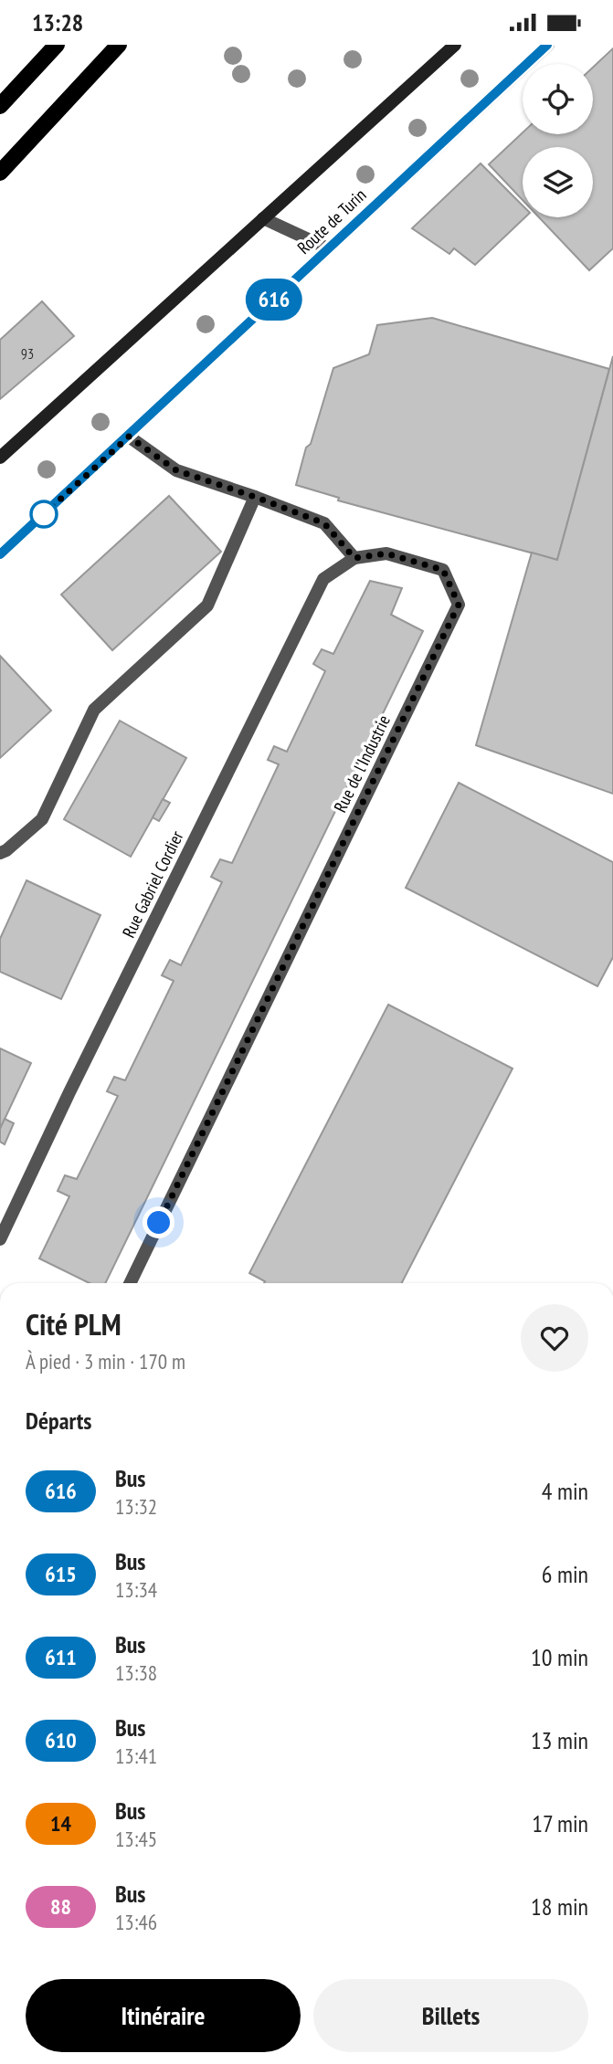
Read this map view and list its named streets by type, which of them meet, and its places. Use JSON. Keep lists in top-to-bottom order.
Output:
{
  "streets": {
    "main road": ["Route de Turin"],
    "street": ["Rue de l'Industrie", "Rue Gabriel Cordier"]
  },
  "crossings": [
    ["Rue de l'Industrie", "Rue Gabriel Cordier"]
  ],
  "lines": ["bus line 616"],
  "house_numbers": ["93"],
  "page": {
    "status": "13:28",
    "on_map": "616",
    "heading": [
      ["Cité PLM", "À pied · 3 min · 170 m"],
      "Départs"
    ],
    "list": [
      {
        "mark": "616",
        "name": "Bus",
        "note": "13:32",
        "value": "4 min"
      },
      {
        "mark": "615",
        "name": "Bus",
        "note": "13:34",
        "value": "6 min"
      },
      {
        "mark": "611",
        "name": "Bus",
        "note": "13:38",
        "value": "10 min"
      },
      {
        "mark": "610",
        "name": "Bus",
        "note": "13:41",
        "value": "13 min"
      },
      {
        "mark": "14",
        "name": "Bus",
        "note": "13:45",
        "value": "17 min"
      },
      {
        "mark": "88",
        "name": "Bus",
        "note": "13:46",
        "value": "18 min"
      }
    ],
    "buttons": ["Itinéraire", "Billets"]
  }
}
